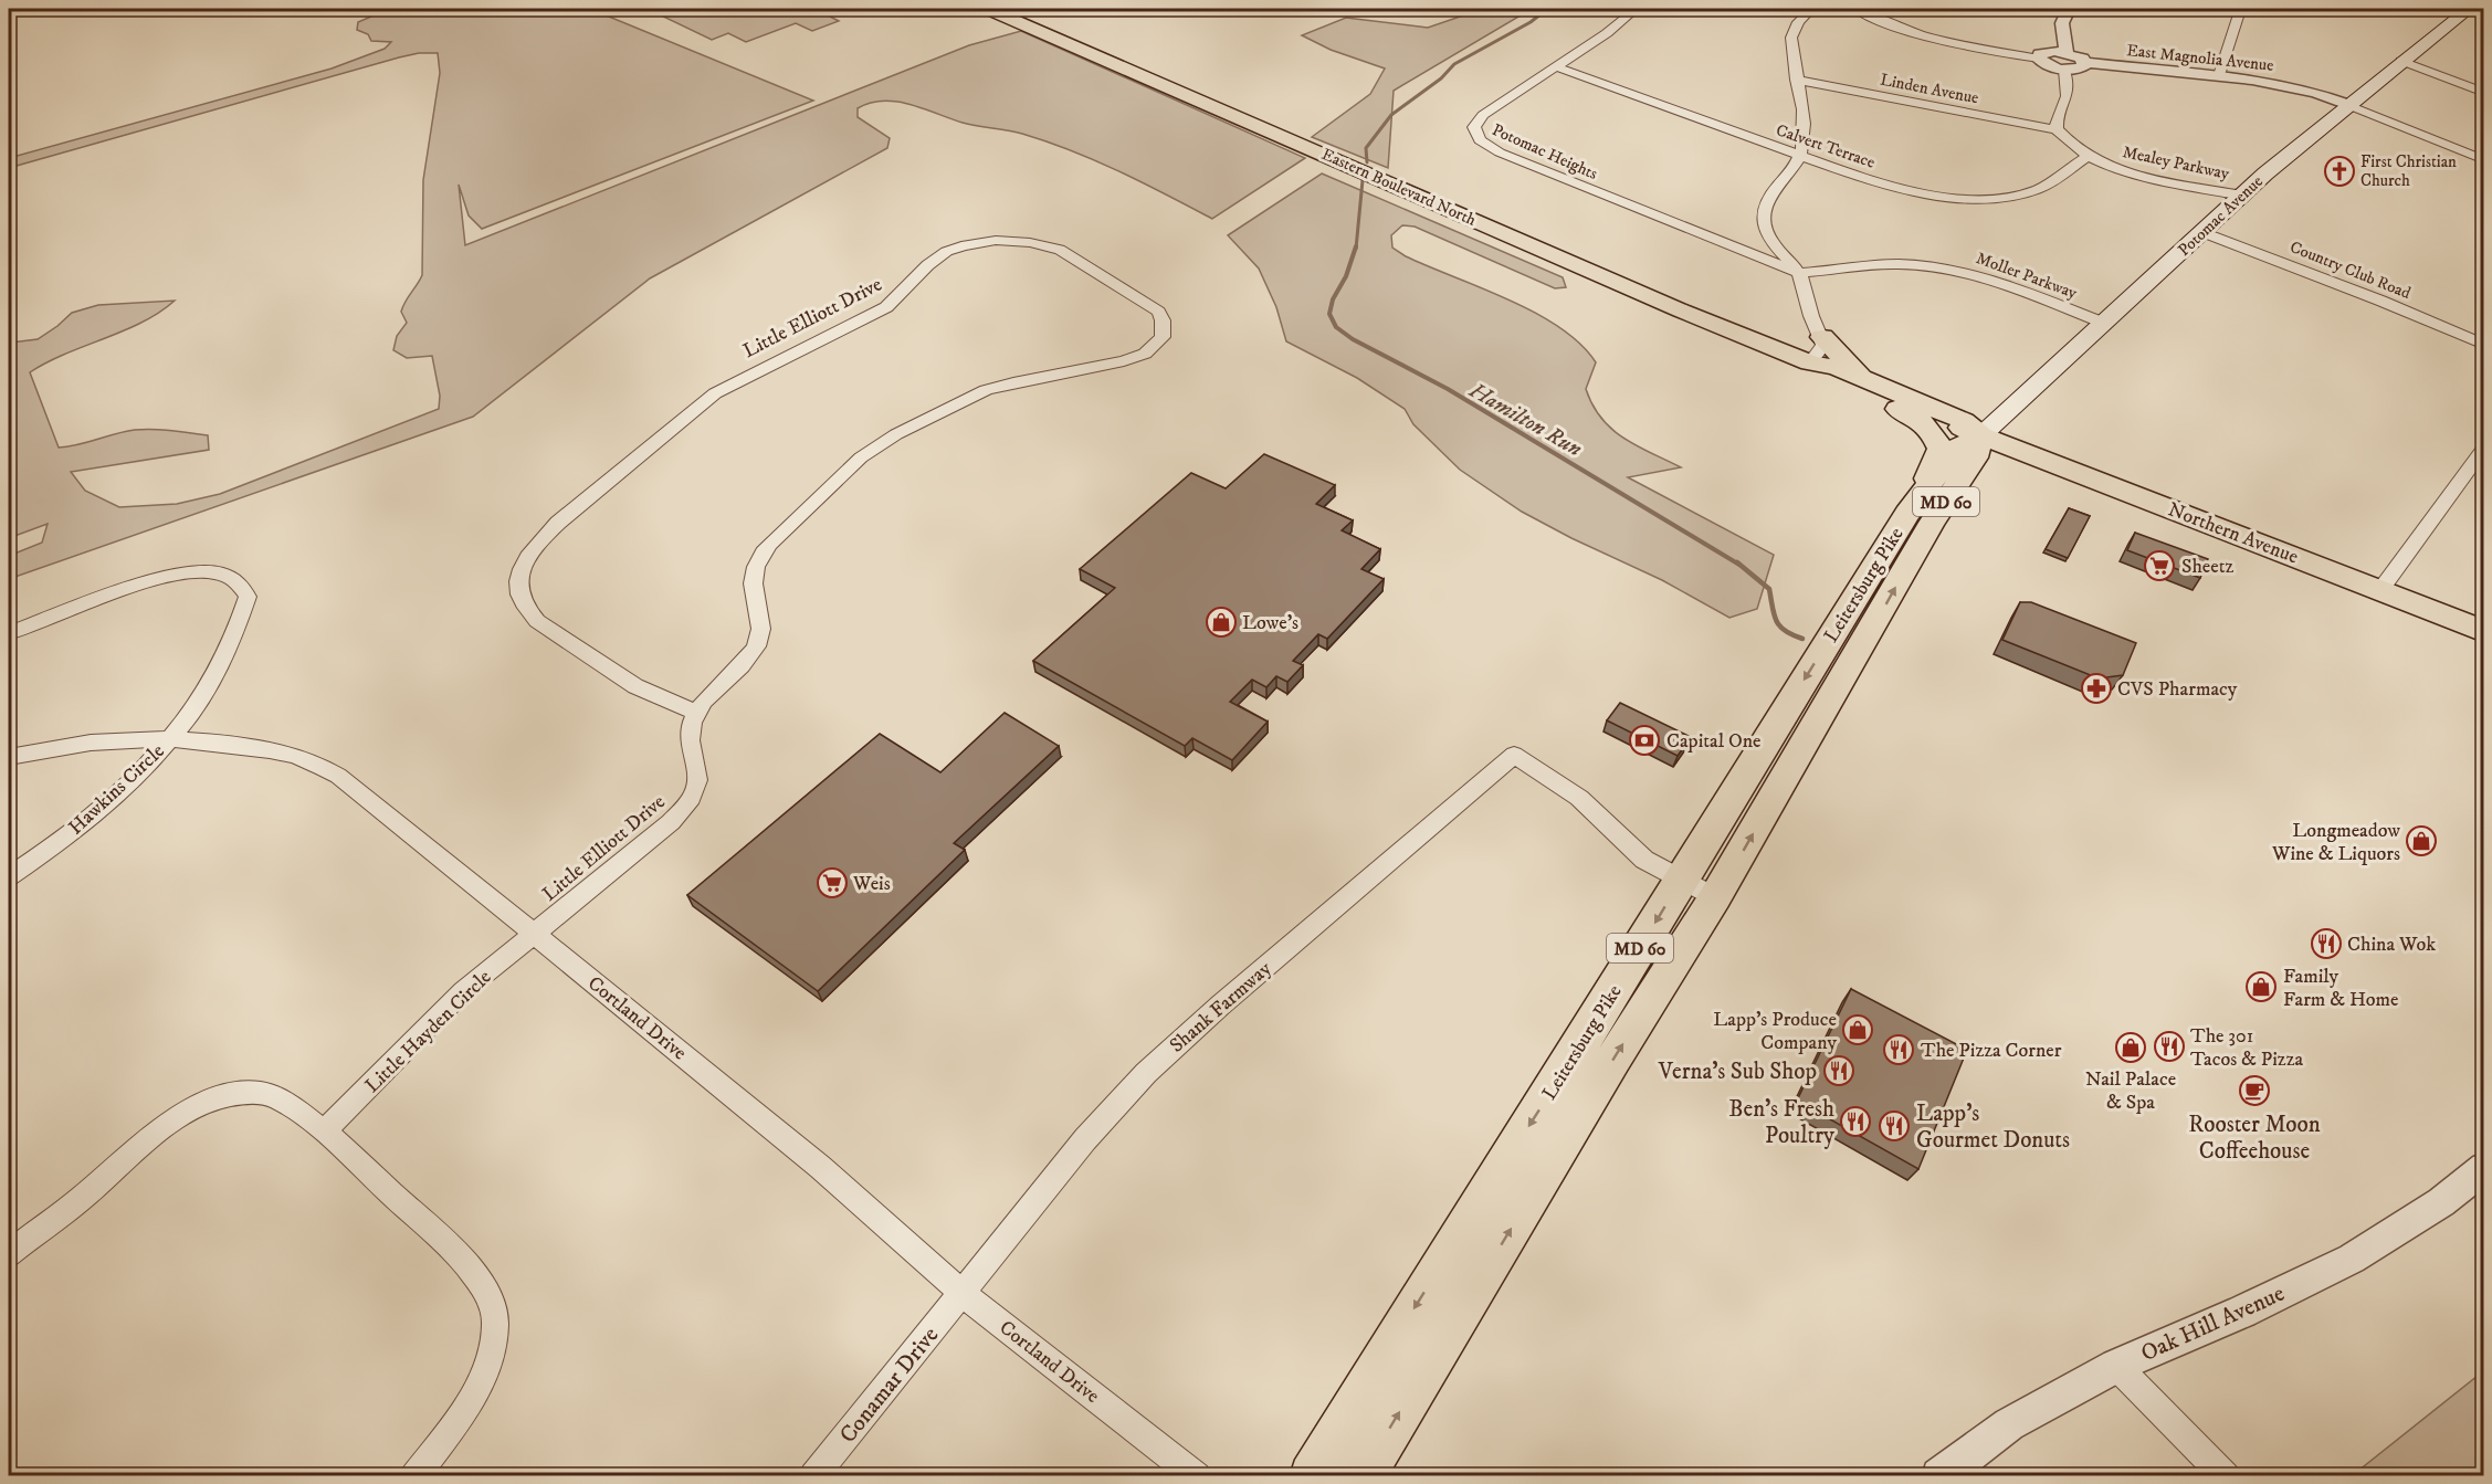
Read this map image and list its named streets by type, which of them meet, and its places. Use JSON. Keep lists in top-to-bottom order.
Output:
{
  "streets": {
    "main road": [
      "Eastern Boulevard North",
      "Potomac Avenue",
      "MD 60",
      "Northern Avenue",
      "Leitersburg Pike"
    ],
    "street": [
      "East Magnolia Avenue",
      "Linden Avenue",
      "Calvert Terrace",
      "Potomac Heights",
      "Mealey Parkway",
      "Country Club Road",
      "Moller Parkway",
      "Little Elliott Drive",
      "Hawkins Circle",
      "Shank Farmway",
      "Cortland Drive",
      "Little Hayden Circle",
      "Oak Hill Avenue",
      "Conamar Drive"
    ]
  },
  "crossings": [
    ["East Magnolia Avenue", "Potomac Avenue"],
    ["Linden Avenue", "Mealey Parkway"],
    ["Calvert Terrace", "Potomac Heights"],
    ["Calvert Terrace", "Mealey Parkway"],
    ["Potomac Heights", "Moller Parkway"],
    ["Mealey Parkway", "Potomac Avenue"],
    ["Eastern Boulevard North", "Potomac Avenue"],
    ["Eastern Boulevard North", "Northern Avenue"],
    ["Eastern Boulevard North", "Leitersburg Pike"],
    ["Potomac Avenue", "Country Club Road"],
    ["Potomac Avenue", "Moller Parkway"],
    ["Potomac Avenue", "Northern Avenue"],
    ["Potomac Avenue", "Leitersburg Pike"],
    ["Little Elliott Drive", "Cortland Drive"],
    ["Little Elliott Drive", "Little Hayden Circle"],
    ["Northern Avenue", "Leitersburg Pike"],
    ["Leitersburg Pike", "Shank Farmway"],
    ["Hawkins Circle", "Cortland Drive"],
    ["Shank Farmway", "Cortland Drive"],
    ["Shank Farmway", "Conamar Drive"],
    ["Cortland Drive", "Little Hayden Circle"],
    ["Cortland Drive", "Conamar Drive"]
  ],
  "water": ["Hamilton Run"],
  "places": {
    "church": ["First Christian Church"],
    "supermarket": ["Sheetz", "Weis"],
    "shop": [
      "Lowe's",
      "Longmeadow Wine & Liquors",
      "Family Farm & Home",
      "Lapp's Produce Company",
      "Nail Palace & Spa"
    ],
    "pharmacy": ["CVS Pharmacy"],
    "bank": ["Capital One"],
    "restaurant": [
      "China Wok",
      "The 301 Tacos & Pizza",
      "The Pizza Corner",
      "Verna's Sub Shop",
      "Ben's Fresh Poultry",
      "Lapp's Gourmet Donuts"
    ],
    "cafe": ["Rooster Moon Coffeehouse"]
  }
}
